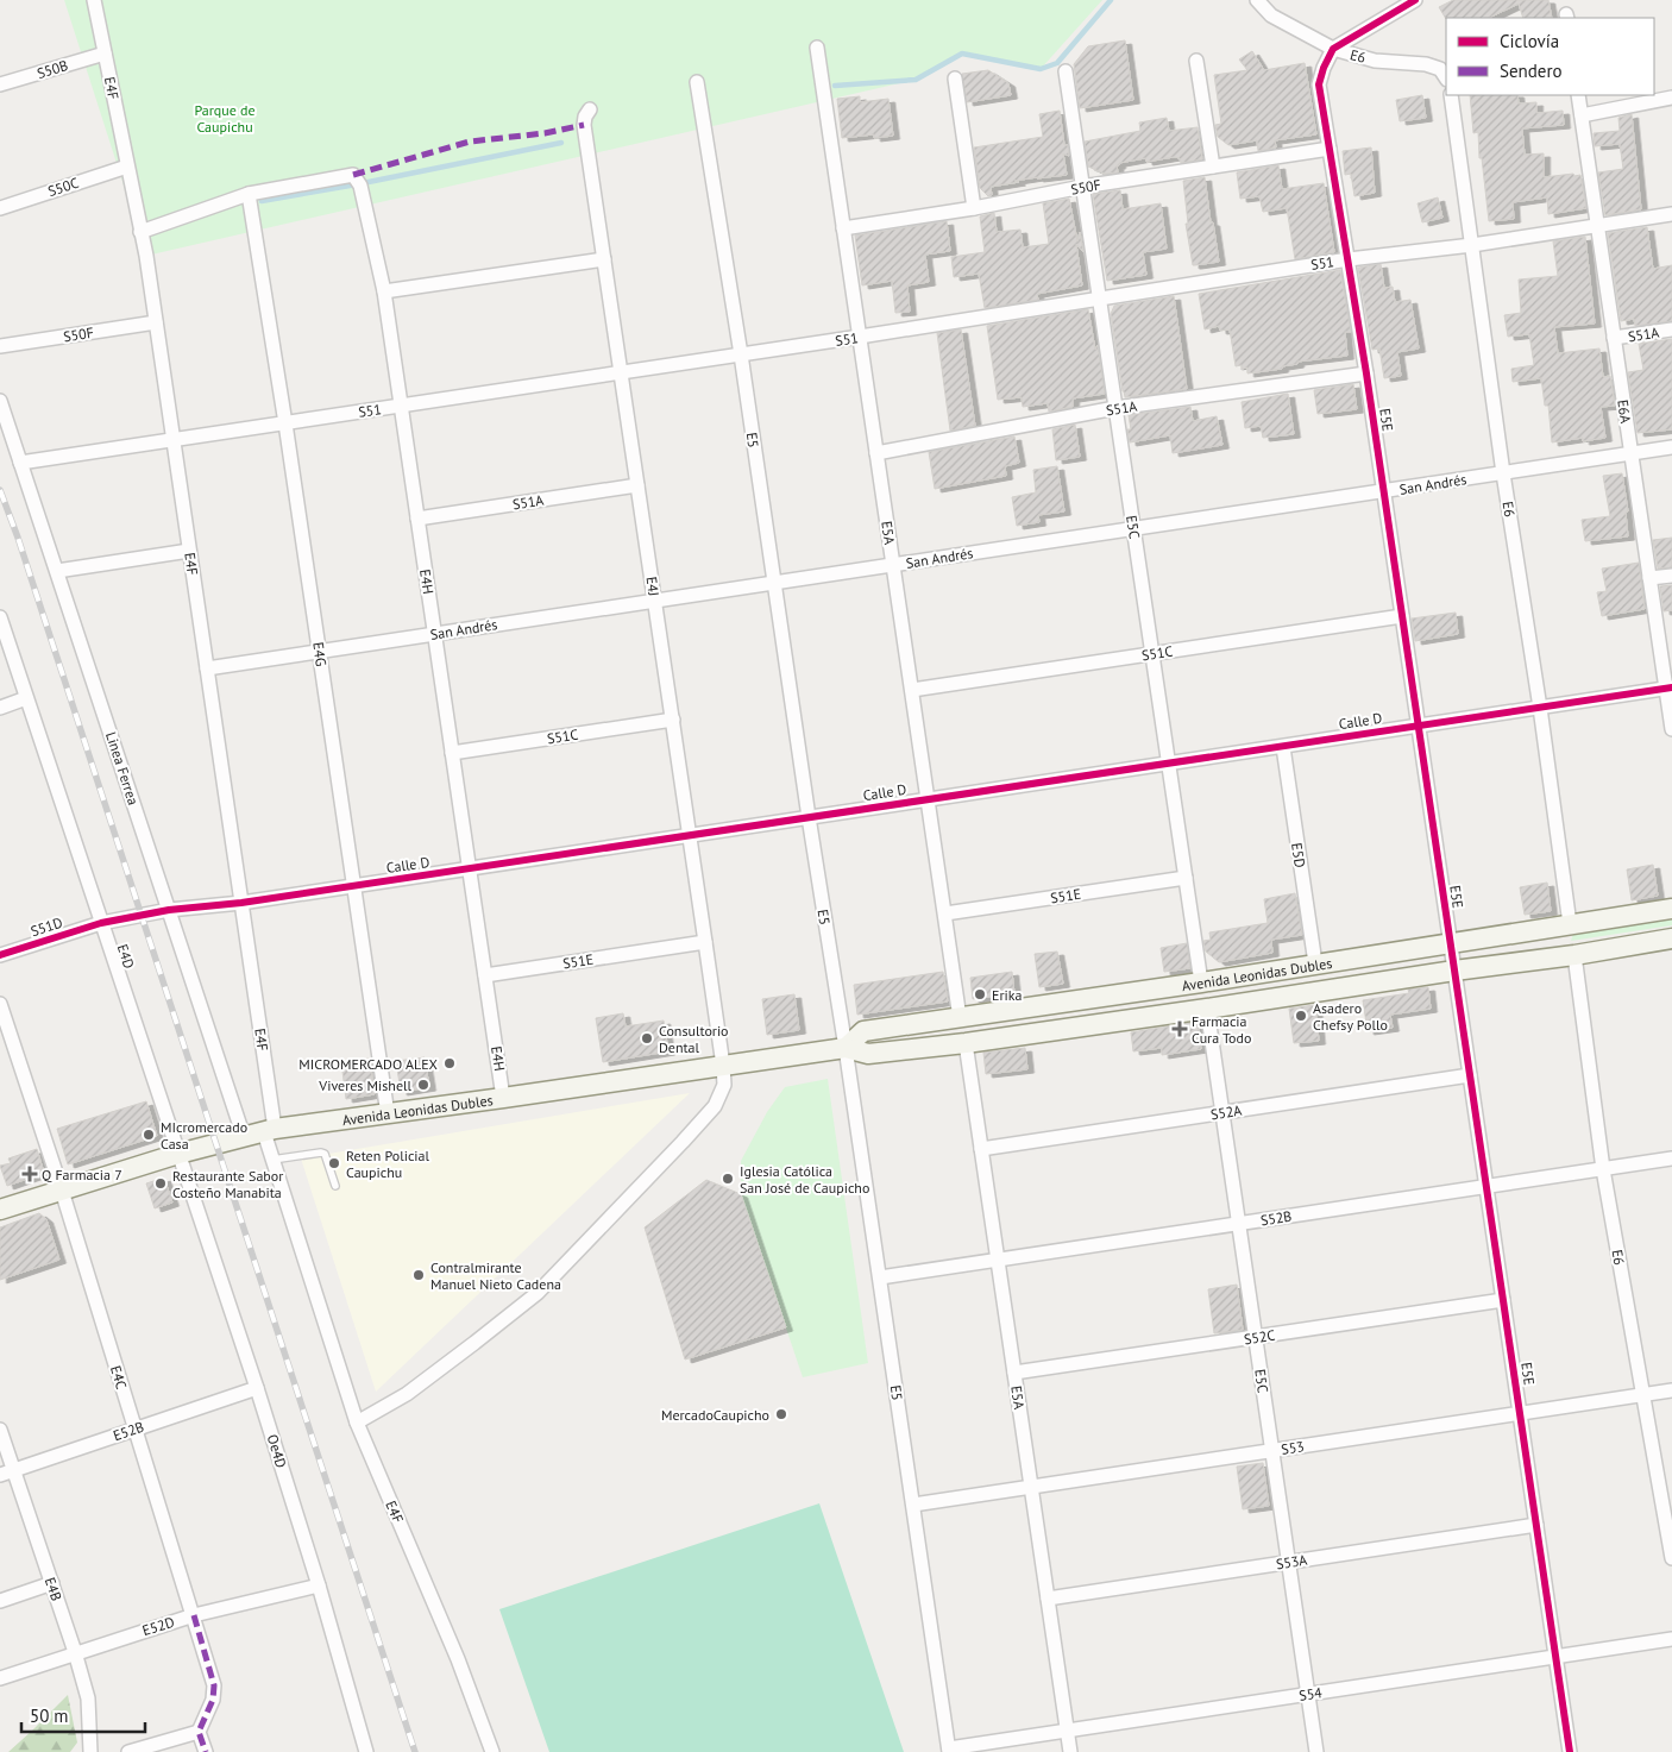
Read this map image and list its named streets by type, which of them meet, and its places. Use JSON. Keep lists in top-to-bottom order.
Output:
{
  "streets": {
    "main road": ["Avenida Leonidas Dubles"],
    "street": [
      "E6",
      "S50B",
      "E4F",
      "S50C",
      "S50F",
      "S51",
      "S51A",
      "E6A",
      "E5E",
      "E5",
      "San Andrés",
      "E5C",
      "E5A",
      "E4H",
      "E4J",
      "S51C",
      "E4G",
      "Calle D",
      "Linea Ferrea",
      "E5D",
      "S51E",
      "S51D",
      "E4D",
      "S52A",
      "S52B",
      "S52C",
      "E4C",
      "E52B",
      "S53",
      "Oe4D",
      "S53A",
      "E4B",
      "E52D",
      "S54"
    ]
  },
  "crossings": [
    ["E6", "S51"],
    ["E6", "E5E"],
    ["E6", "San Andrés"],
    ["E6", "Calle D"],
    ["E6", "Avenida Leonidas Dubles"],
    ["E6", "S52B"],
    ["E6", "S53"],
    ["S50B", "E4F"],
    ["E4F", "S50C"],
    ["E4F", "S50F"],
    ["E4F", "S51"],
    ["E4F", "San Andrés"],
    ["E4F", "E4J"],
    ["E4F", "Calle D"],
    ["E4F", "Avenida Leonidas Dubles"],
    ["S50F", "E5E"],
    ["S50F", "E5C"],
    ["S50F", "E5A"],
    ["S51", "E6A"],
    ["S51", "E5E"],
    ["S51", "E5"],
    ["S51", "E5C"],
    ["S51", "E5A"],
    ["S51", "E4H"],
    ["S51", "E4J"],
    ["S51", "E4G"],
    ["S51", "Linea Ferrea"],
    ["S51A", "E6A"],
    ["S51A", "E5E"],
    ["S51A", "E5C"],
    ["S51A", "E5A"],
    ["S51A", "E4H"],
    ["S51A", "E4J"],
    ["E6A", "San Andrés"],
    ["E6A", "Calle D"],
    ["E5E", "San Andrés"],
    ["E5E", "S51C"],
    ["E5E", "Calle D"],
    ["E5E", "Avenida Leonidas Dubles"],
    ["E5E", "S52A"],
    ["E5E", "S52B"],
    ["E5E", "S52C"],
    ["E5E", "S53"],
    ["E5E", "S53A"],
    ["E5E", "S54"],
    ["E5", "San Andrés"],
    ["E5", "Calle D"],
    ["E5", "Avenida Leonidas Dubles"],
    ["E5", "S52B"],
    ["E5", "S53"],
    ["E5", "S54"],
    ["San Andrés", "E5C"],
    ["San Andrés", "E5A"],
    ["San Andrés", "E4H"],
    ["San Andrés", "E4J"],
    ["San Andrés", "E4G"],
    ["E5C", "S51C"],
    ["E5C", "Calle D"],
    ["E5C", "S51E"],
    ["E5C", "Avenida Leonidas Dubles"],
    ["E5C", "S52A"],
    ["E5C", "S52B"],
    ["E5C", "S52C"],
    ["E5C", "S53"],
    ["E5C", "S53A"],
    ["E5C", "S54"],
    ["E5A", "S51C"],
    ["E5A", "Calle D"],
    ["E5A", "S51E"],
    ["E5A", "Avenida Leonidas Dubles"],
    ["E5A", "S52A"],
    ["E5A", "S52B"],
    ["E5A", "S52C"],
    ["E5A", "S53"],
    ["E5A", "S53A"],
    ["E5A", "S54"],
    ["E4H", "S51C"],
    ["E4H", "E4G"],
    ["E4H", "Calle D"],
    ["E4H", "S51E"],
    ["E4H", "Avenida Leonidas Dubles"],
    ["E4J", "S51C"],
    ["E4J", "Calle D"],
    ["E4J", "S51E"],
    ["E4J", "Avenida Leonidas Dubles"],
    ["E4G", "Calle D"],
    ["E4G", "Avenida Leonidas Dubles"],
    ["Calle D", "Linea Ferrea"],
    ["Calle D", "E5D"],
    ["Calle D", "S51D"],
    ["Calle D", "E4D"],
    ["Linea Ferrea", "Avenida Leonidas Dubles"],
    ["E5D", "Avenida Leonidas Dubles"],
    ["S51D", "E4D"],
    ["E4D", "Avenida Leonidas Dubles"],
    ["E4D", "Oe4D"],
    ["Avenida Leonidas Dubles", "E4C"],
    ["Avenida Leonidas Dubles", "Oe4D"],
    ["E4C", "E52B"],
    ["E4C", "E52D"],
    ["E52B", "Oe4D"],
    ["E52B", "E4B"],
    ["Oe4D", "E52D"],
    ["E4B", "E52D"]
  ],
  "parks": ["Parque de Caupichu"],
  "places": {
    "other": [
      "Erika",
      "Asadero Chefsy Pollo",
      "Consultorio Dental",
      "MICROMERCADO ALEX",
      "Viveres Mishell",
      "MIcromercado Casa",
      "Reten Policial Caupichu",
      "Iglesia Católica San José de Caupicho",
      "Restaurante Sabor Costeño Manabita",
      "Contralmirante Manuel Nieto Cadena",
      "MercadoCaupicho"
    ],
    "health": ["Farmacia Cura Todo", "Q Farmacia 7"]
  },
  "legend": ["Ciclovía", "Sendero"],
  "scale_bar": "50 m"
}
